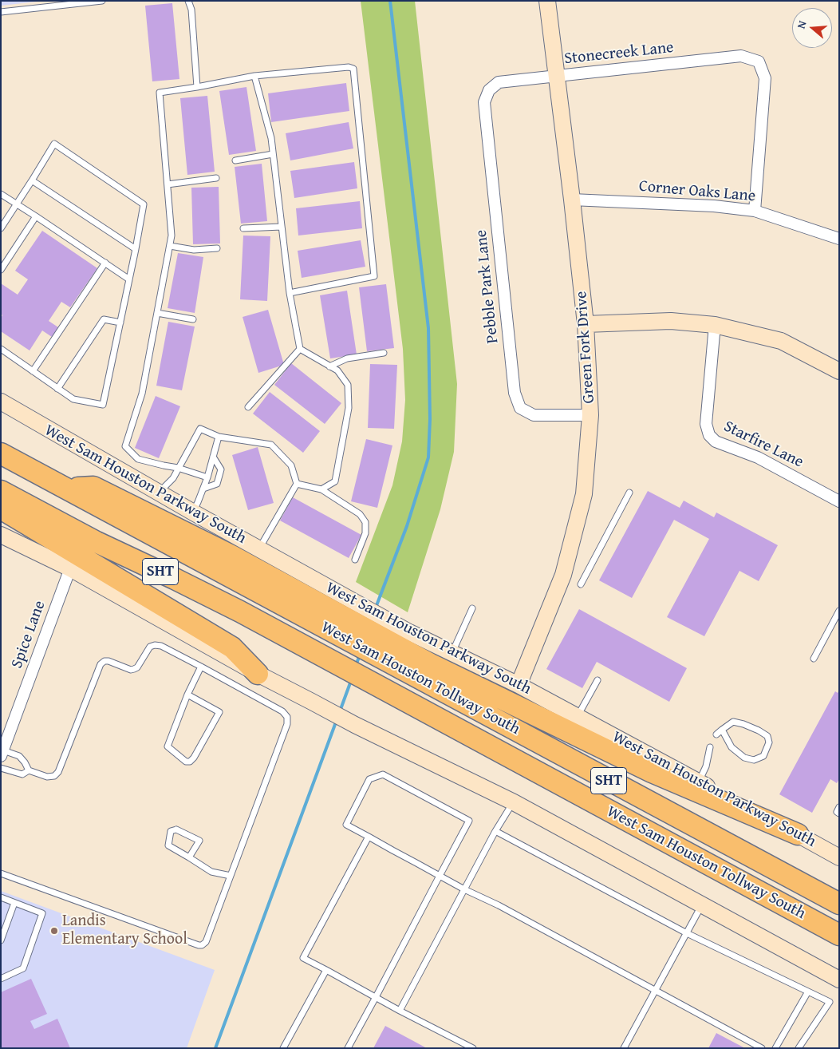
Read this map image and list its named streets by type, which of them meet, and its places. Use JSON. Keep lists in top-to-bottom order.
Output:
{
  "streets": {
    "highway": ["SHT", "West Sam Houston Tollway South"],
    "main road": ["Green Fork Drive", "West Sam Houston Parkway South"],
    "street": [
      "Stonecreek Lane",
      "Corner Oaks Lane",
      "Pebble Park Lane",
      "Starfire Lane",
      "Spice Lane"
    ]
  },
  "crossings": [
    ["Stonecreek Lane", "Corner Oaks Lane"],
    ["Stonecreek Lane", "Pebble Park Lane"],
    ["Stonecreek Lane", "Green Fork Drive"],
    ["Corner Oaks Lane", "Green Fork Drive"],
    ["Pebble Park Lane", "Green Fork Drive"],
    ["Green Fork Drive", "West Sam Houston Parkway South"]
  ],
  "places": ["Landis Elementary School"],
  "north": "left"
}
